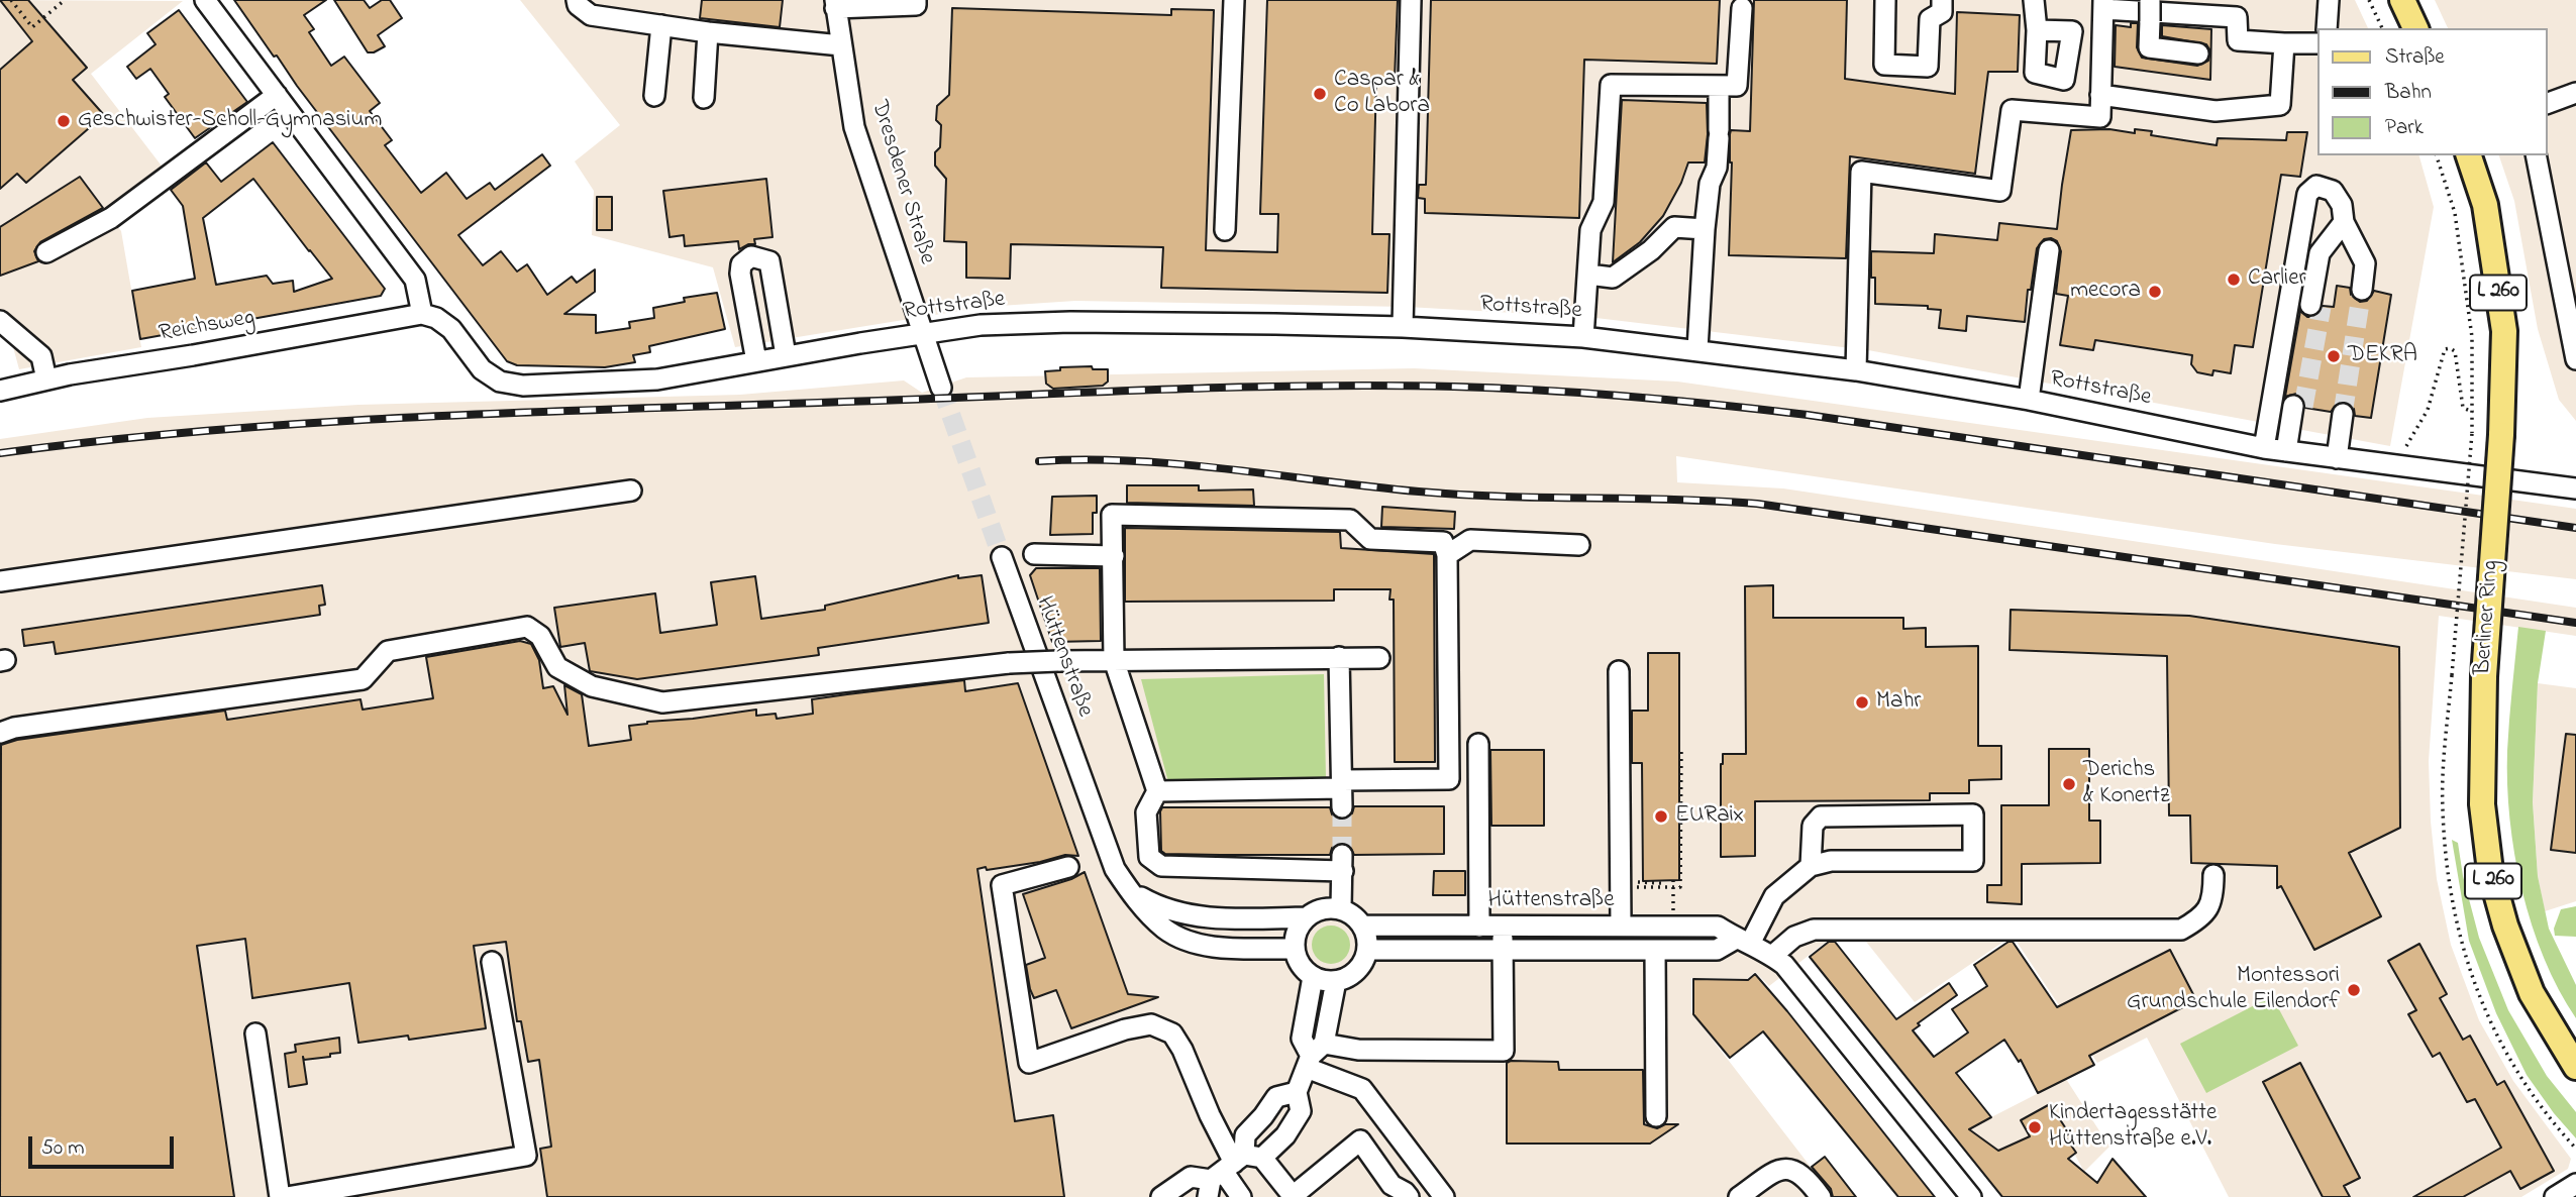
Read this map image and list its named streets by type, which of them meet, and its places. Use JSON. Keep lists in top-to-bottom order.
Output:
{
  "streets": {
    "main road": ["L 260", "Berliner Ring"],
    "street": [
      "Dresdener Straße",
      "Rottstraße",
      "Reichsweg",
      "Hüttenstraße"
    ]
  },
  "crossings": [
    ["Dresdener Straße", "Rottstraße"],
    ["Rottstraße", "Reichsweg"]
  ],
  "places": [
    "Caspar & Co Labora",
    "Geschwister-Scholl-Gymnasium",
    "Carlier",
    "mecora",
    "DEKRA",
    "Mahr",
    "Derichs & Konertz",
    "EURaix",
    "Montessori Grundschule Eilendorf",
    "Kindertagesstätte Hüttenstraße e.V."
  ],
  "legend": ["Straße", "Bahn", "Park"],
  "scale_bar": "50 m"
}
